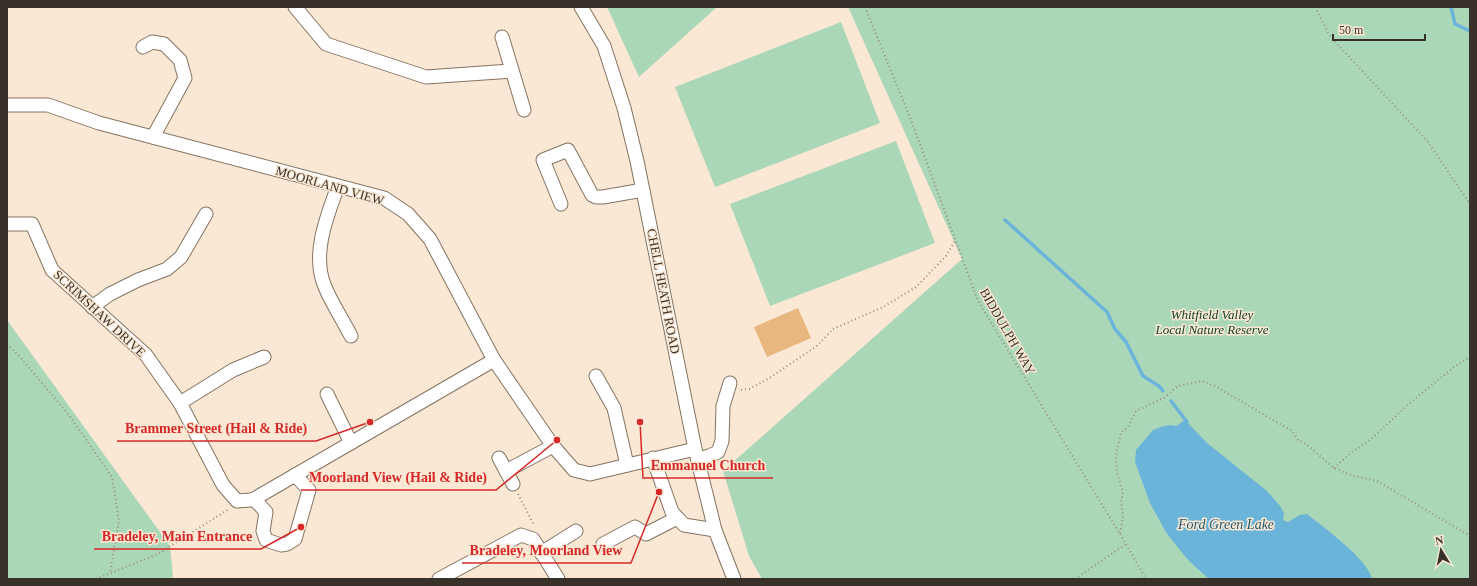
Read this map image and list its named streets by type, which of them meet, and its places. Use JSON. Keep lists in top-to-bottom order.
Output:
{
  "streets": {
    "street": ["MOORLAND VIEW", "CHELL HEATH ROAD", "SCRIMSHAW DRIVE"],
    "path": ["BIDDULPH WAY"]
  },
  "crossings": [
    ["MOORLAND VIEW", "CHELL HEATH ROAD"]
  ],
  "water": ["Ford Green Lake"],
  "parks": ["Whitfield Valley Local Nature Reserve"],
  "places": [
    "Brammer Street (Hail & Ride)",
    "Emmanuel Church",
    "Moorland View (Hail & Ride)",
    "Bradeley, Moorland View",
    "Bradeley, Main Entrance"
  ],
  "scale_bar": "50 m",
  "north": "top"
}
